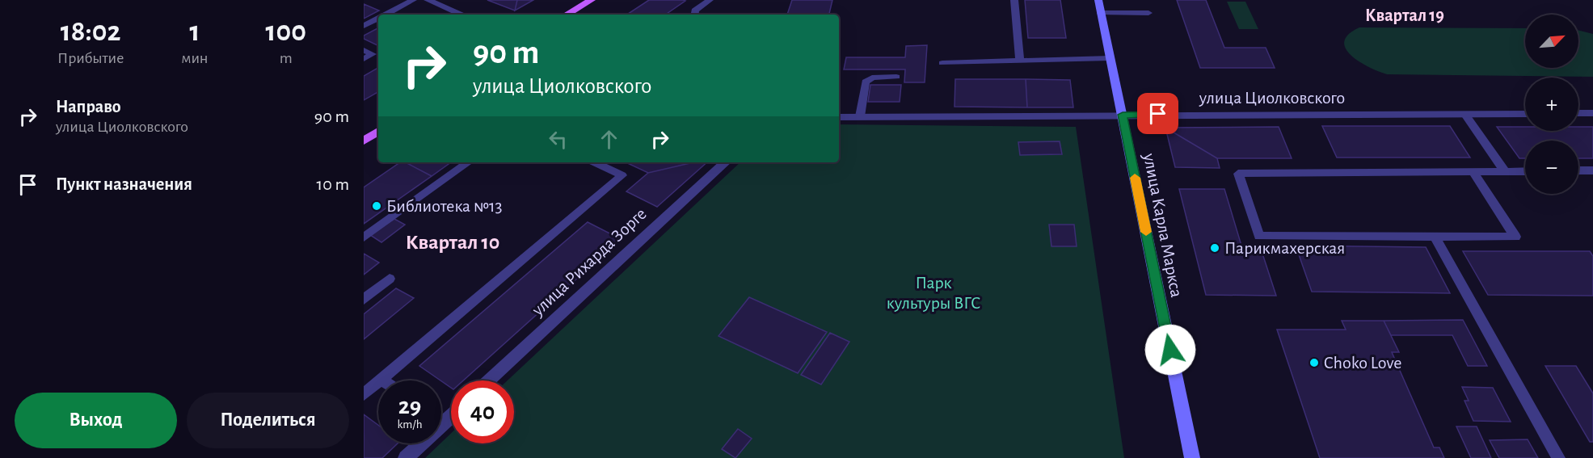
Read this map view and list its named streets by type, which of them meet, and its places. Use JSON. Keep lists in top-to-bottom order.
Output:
{
  "streets": {
    "street": ["улица Циолковского", "улица Карла Маркса", "улица Рихарда Зорге"]
  },
  "crossings": [
    ["улица Циолковского", "улица Карла Маркса"]
  ],
  "districts": ["Квартал 19", "Квартал 10"],
  "parks": ["Парк культуры ВГС"],
  "places": ["Библиотека №13", "Парикмахерская", "Choko Love"],
  "north": "top right",
  "page": {
    "eta": [
      "18:02",
      "Прибытие",
      "1",
      "мин",
      "100",
      "m"
    ],
    "map_buttons": ["+", "−"],
    "turn": ["90 m", "улица Циолковского"],
    "list": [
      {
        "name": "Направо",
        "note": "улица Циолковского",
        "value": "90 m"
      },
      {
        "name": "Пункт назначения",
        "value": "10 m"
      }
    ],
    "speed": "29 km/h",
    "limit": "40",
    "buttons": ["Выход", "Поделиться"]
  }
}
